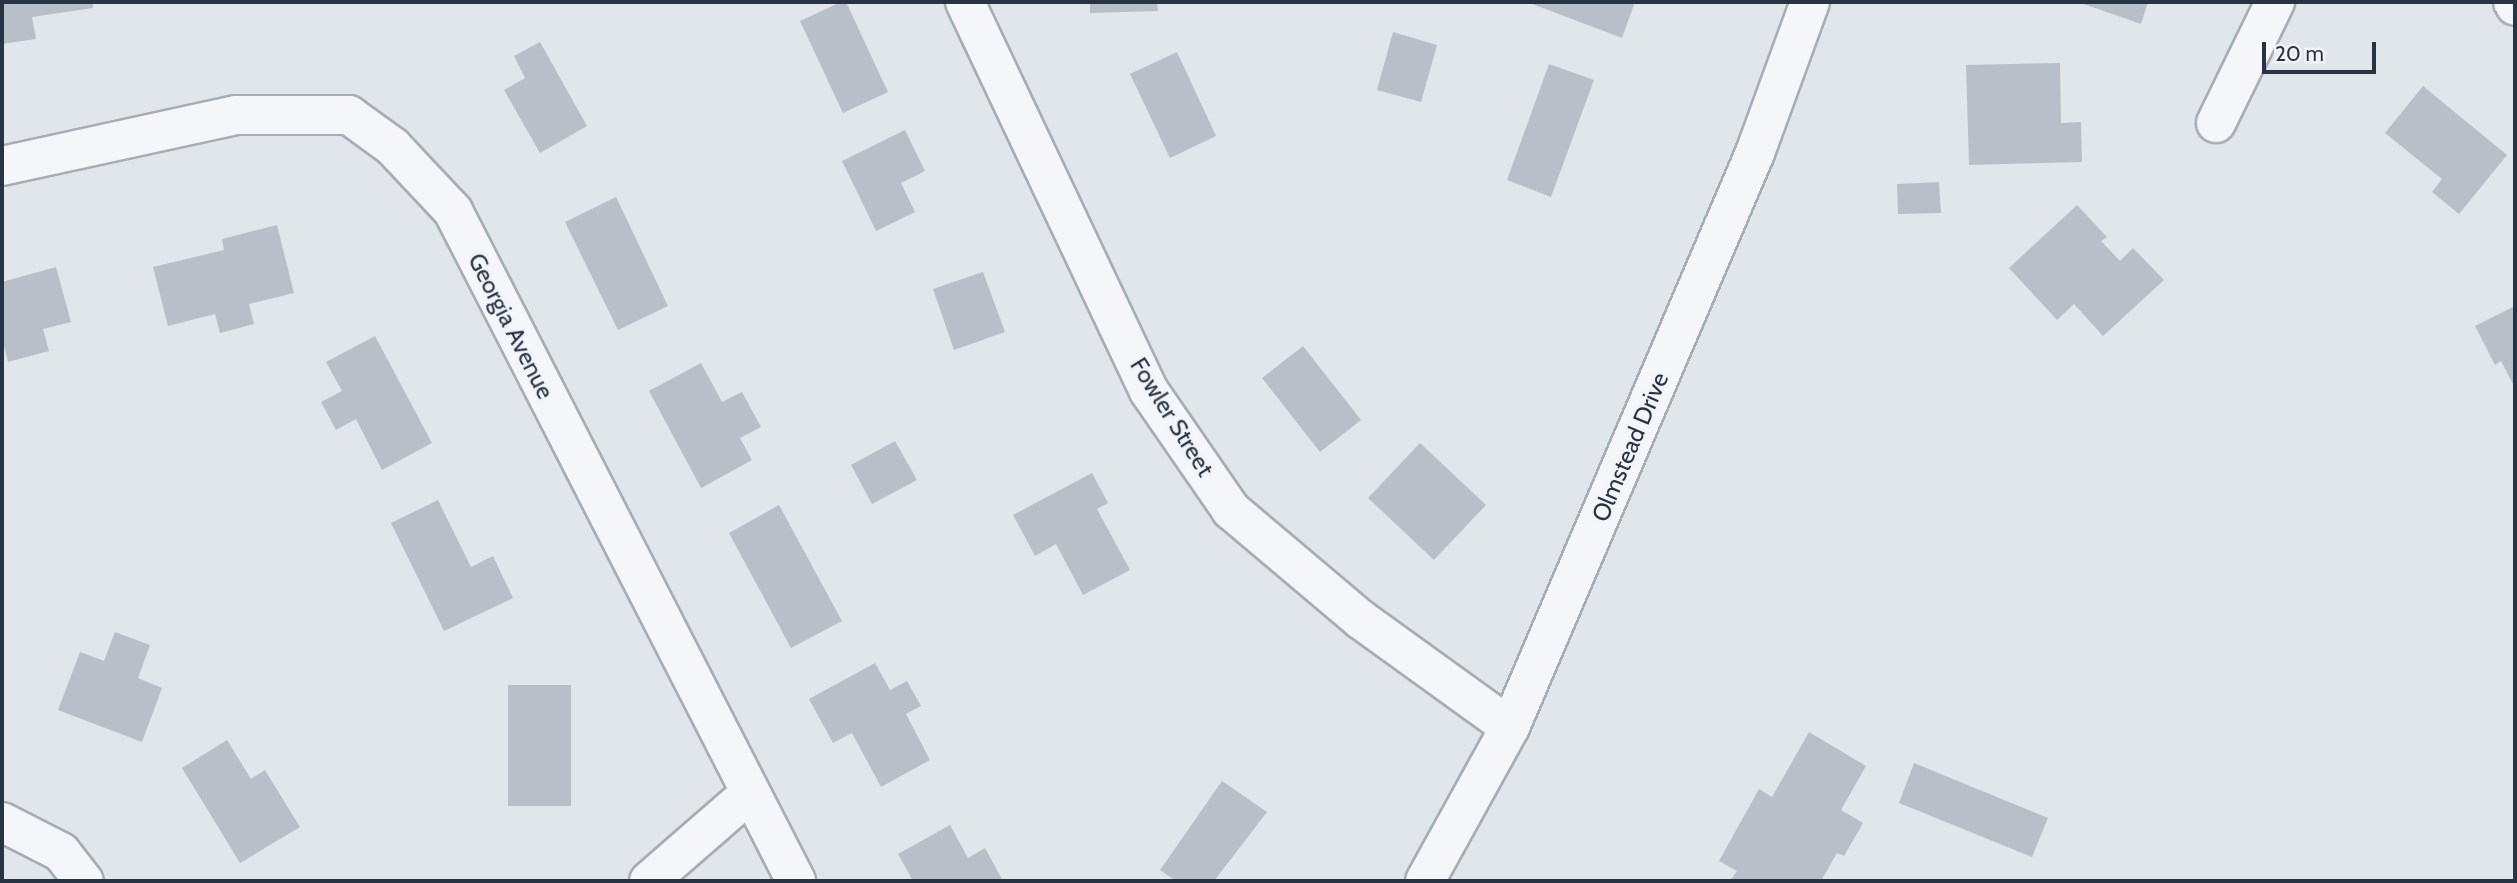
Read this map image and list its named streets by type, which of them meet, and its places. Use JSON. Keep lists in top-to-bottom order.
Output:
{
  "streets": {
    "street": ["Georgia Avenue", "Fowler Street", "Olmstead Drive"]
  },
  "crossings": [
    ["Fowler Street", "Olmstead Drive"]
  ],
  "scale_bar": "20 m"
}
